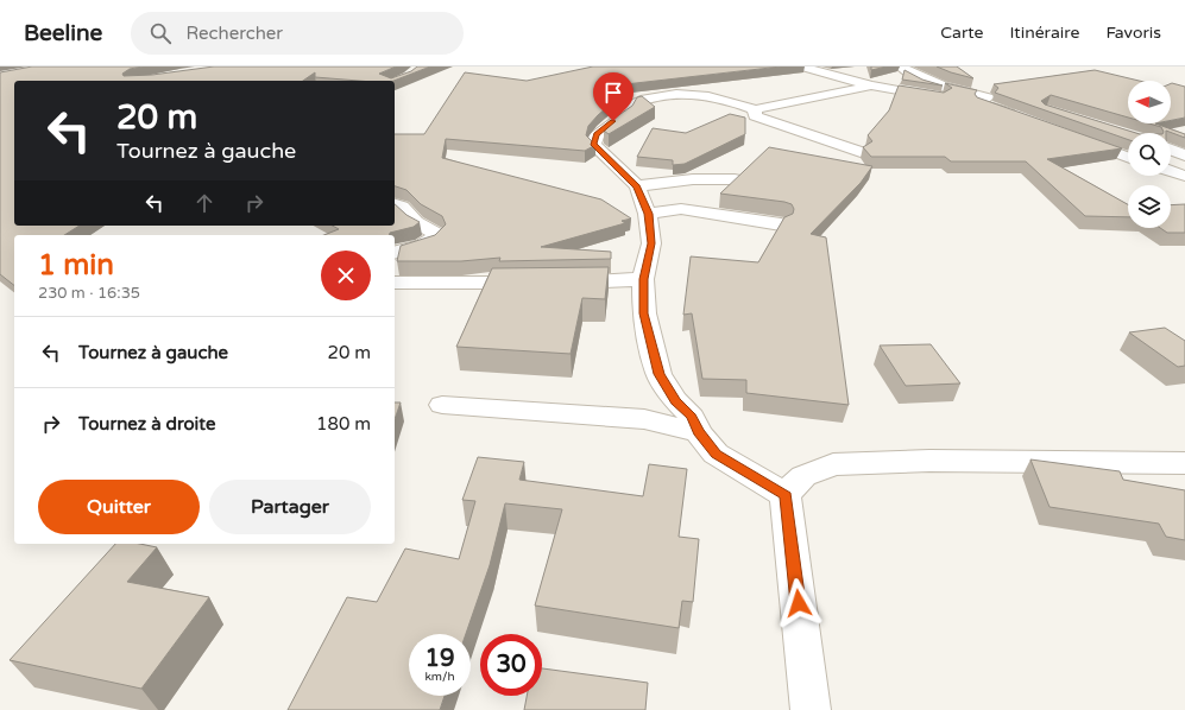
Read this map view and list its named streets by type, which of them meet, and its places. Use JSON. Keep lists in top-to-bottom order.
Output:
{
  "north": "left",
  "page": {
    "header": "Beeline",
    "search": "Rechercher",
    "nav": ["Carte", "Itinéraire", "Favoris"],
    "turn": ["20 m", "Tournez à gauche"],
    "heading": ["1 min", "230 m · 16:35"],
    "list": [
      {
        "name": "Tournez à gauche",
        "value": "20 m"
      },
      {
        "name": "Tournez à droite",
        "value": "180 m"
      }
    ],
    "buttons": ["Quitter", "Partager"],
    "speed": "19 km/h",
    "limit": "30"
  }
}
